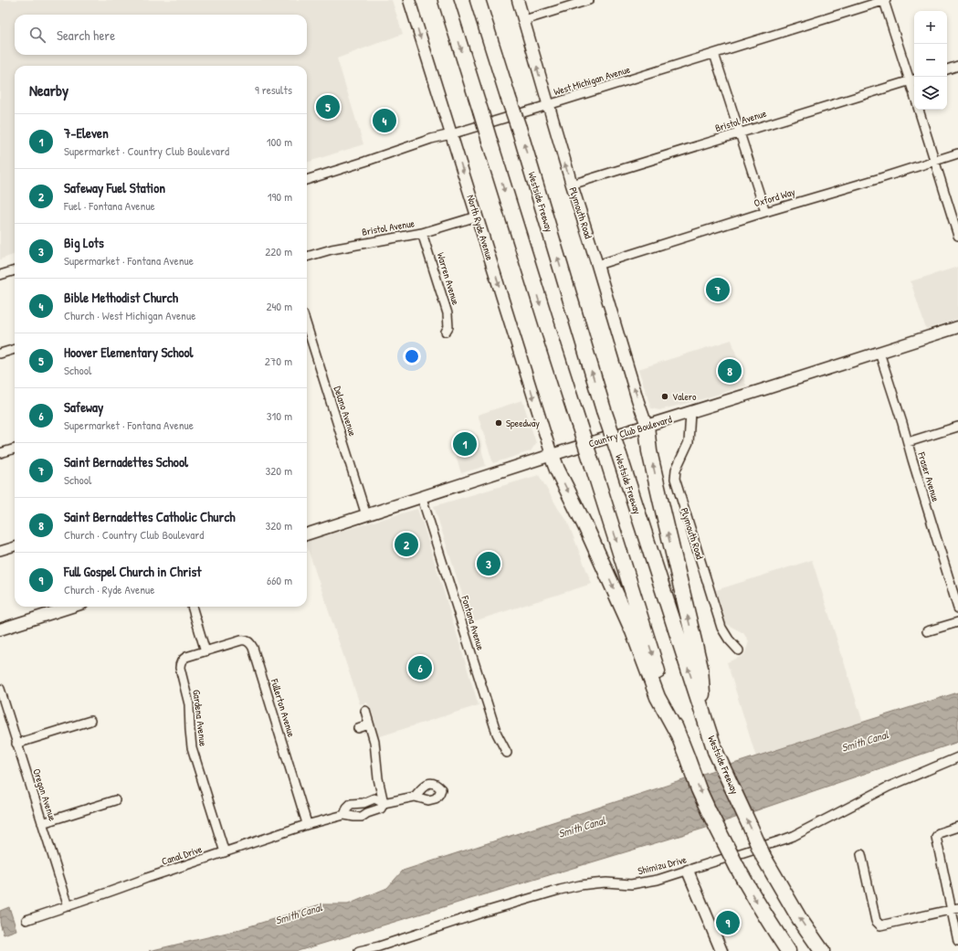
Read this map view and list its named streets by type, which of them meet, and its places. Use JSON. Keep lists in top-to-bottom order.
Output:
{
  "streets": {
    "highway": ["Westside Freeway"],
    "street": [
      "West Michigan Avenue",
      "Bristol Avenue",
      "Oxford Way",
      "Plymouth Road",
      "North Ryde Avenue",
      "Warren Avenue",
      "Delano Avenue",
      "Country Club Boulevard",
      "Fraser Avenue",
      "Fontana Avenue",
      "Fullerton Avenue",
      "Gardena Avenue",
      "Oregon Avenue",
      "Canal Drive",
      "Shimizu Drive"
    ]
  },
  "crossings": [
    ["West Michigan Avenue", "Plymouth Road"],
    ["West Michigan Avenue", "North Ryde Avenue"],
    ["Bristol Avenue", "Plymouth Road"],
    ["Bristol Avenue", "North Ryde Avenue"],
    ["Bristol Avenue", "Warren Avenue"],
    ["Oxford Way", "Plymouth Road"],
    ["Plymouth Road", "Country Club Boulevard"],
    ["North Ryde Avenue", "Country Club Boulevard"],
    ["Delano Avenue", "Country Club Boulevard"],
    ["Country Club Boulevard", "Fraser Avenue"],
    ["Country Club Boulevard", "Fontana Avenue"],
    ["Fullerton Avenue", "Gardena Avenue"],
    ["Fullerton Avenue", "Canal Drive"],
    ["Gardena Avenue", "Canal Drive"],
    ["Oregon Avenue", "Canal Drive"]
  ],
  "one_way": ["Plymouth Road", "North Ryde Avenue"],
  "water": ["Smith Canal"],
  "places": ["Valero", "Speedway"],
  "page": {
    "map_buttons": ["+", "−"],
    "search": "Search here",
    "heading": ["Nearby", "9 results"],
    "pins": [
      "5",
      "4",
      "7",
      "8",
      "1",
      "2",
      "3",
      "6",
      "9"
    ],
    "list": [
      {
        "mark": "1",
        "name": "7-Eleven",
        "note": "Supermarket · Country Club Boulevard",
        "value": "100 m"
      },
      {
        "mark": "2",
        "name": "Safeway Fuel Station",
        "note": "Fuel · Fontana Avenue",
        "value": "190 m"
      },
      {
        "mark": "3",
        "name": "Big Lots",
        "note": "Supermarket · Fontana Avenue",
        "value": "220 m"
      },
      {
        "mark": "4",
        "name": "Bible Methodist Church",
        "note": "Church · West Michigan Avenue",
        "value": "240 m"
      },
      {
        "mark": "5",
        "name": "Hoover Elementary School",
        "note": "School",
        "value": "270 m"
      },
      {
        "mark": "6",
        "name": "Safeway",
        "note": "Supermarket · Fontana Avenue",
        "value": "310 m"
      },
      {
        "mark": "7",
        "name": "Saint Bernadettes School",
        "note": "School",
        "value": "320 m"
      },
      {
        "mark": "8",
        "name": "Saint Bernadettes Catholic Church",
        "note": "Church · Country Club Boulevard",
        "value": "320 m"
      },
      {
        "mark": "9",
        "name": "Full Gospel Church in Christ",
        "note": "Church · Ryde Avenue",
        "value": "660 m"
      }
    ]
  }
}
